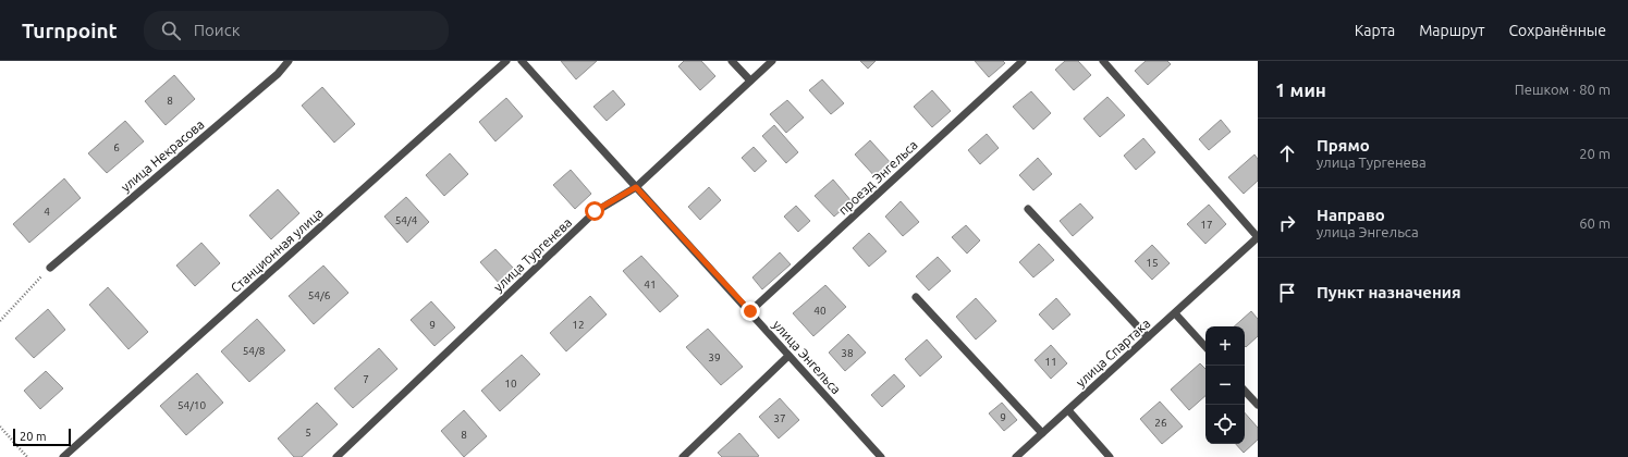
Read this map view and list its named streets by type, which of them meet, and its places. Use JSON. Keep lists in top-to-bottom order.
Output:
{
  "streets": {
    "street": [
      "улица Некрасова",
      "проезд Энгельса",
      "Станционная улица",
      "улица Тургенева",
      "улица Спартака",
      "улица Энгельса"
    ]
  },
  "crossings": [
    ["проезд Энгельса", "улица Энгельса"],
    ["улица Тургенева", "улица Энгельса"]
  ],
  "house_numbers": [
    "8",
    "6",
    "4",
    "54/4",
    "17",
    "15",
    "41",
    "54/6",
    "40",
    "9",
    "12",
    "54/8",
    "38",
    "39",
    "11",
    "7",
    "10",
    "54/10",
    "9",
    "37",
    "26",
    "5",
    "8"
  ],
  "scale_bar": "20 m",
  "page": {
    "header": "Turnpoint",
    "search": "Поиск",
    "nav": ["Карта", "Маршрут", "Сохранённые"],
    "heading": ["1 мин", "Пешком · 80 m"],
    "list": [
      ["Прямо", "улица Тургенева", "20 m"],
      ["Направо", "улица Энгельса", "60 m"],
      "Пункт назначения"
    ],
    "map_buttons": ["+", "−"],
    "scale": "20 m"
  }
}
